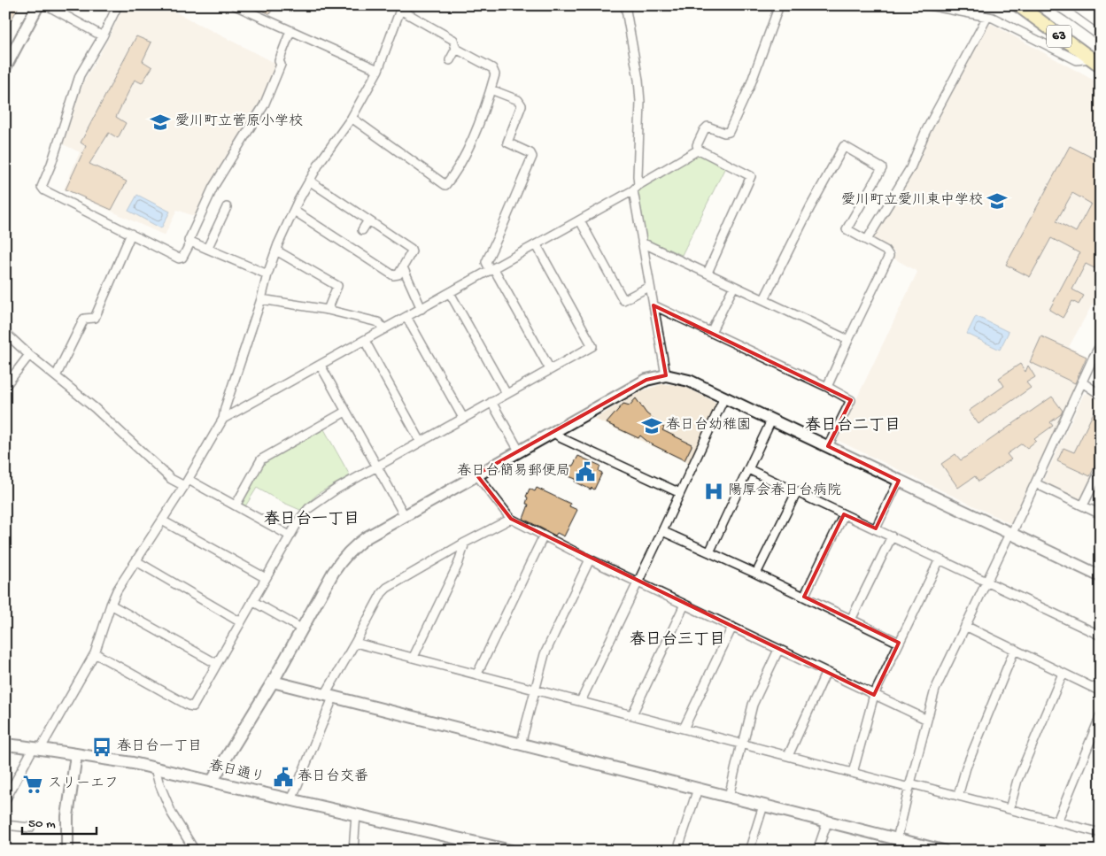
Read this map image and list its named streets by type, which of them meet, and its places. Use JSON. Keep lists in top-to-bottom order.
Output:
{
  "streets": {
    "main road": ["63"],
    "street": ["春日通り"]
  },
  "districts": ["春日台二丁目", "春日台一丁目", "春日台三丁目"],
  "places": {
    "school or university": ["愛川町立菅原小学校", "愛川町立愛川東中学校", "春日台幼稚園"],
    "public building": ["春日台簡易郵便局", "春日台交番"],
    "hospital": ["陽厚会春日台病院"],
    "bus stop": ["春日台一丁目"],
    "supermarket": ["スリーエフ"]
  },
  "scale_bar": "50 m"
}
